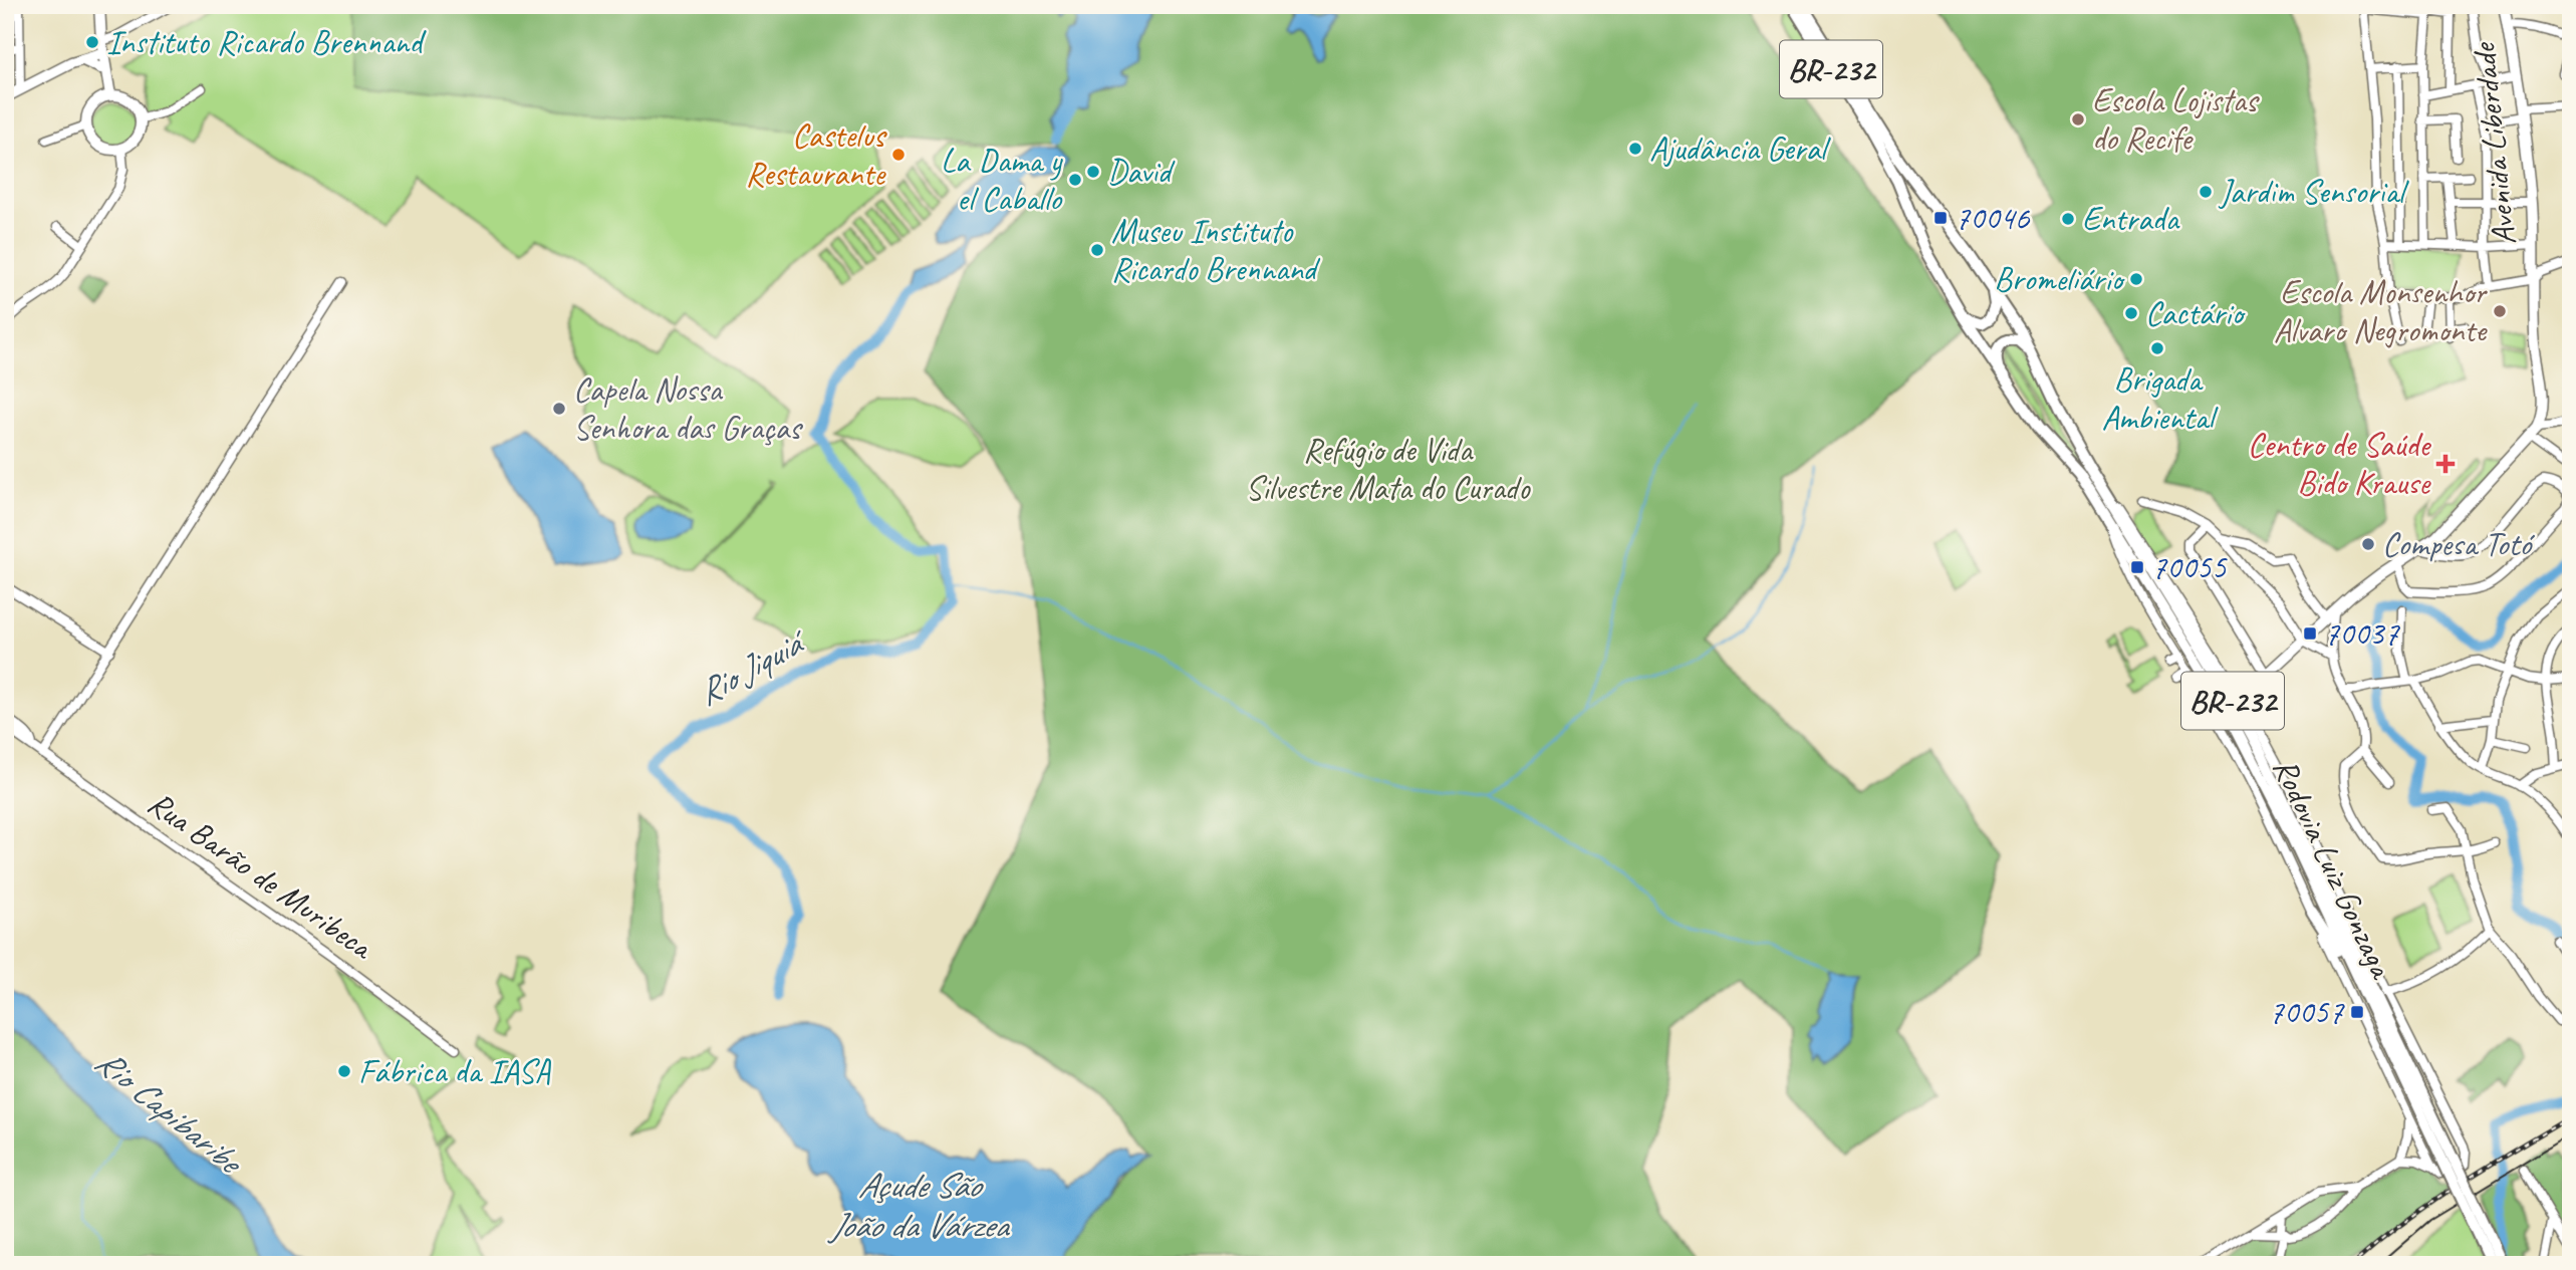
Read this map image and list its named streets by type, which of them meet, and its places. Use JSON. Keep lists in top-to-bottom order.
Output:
{
  "streets": {
    "highway": ["BR-232", "Rodovia Luiz Gonzaga"],
    "main road": ["Avenida Liberdade"],
    "street": ["Rua Barão de Muribeca"]
  },
  "water": ["Rio Jiquiá", "Rio Capibaribe", "Açude São João da Várzea"],
  "parks": ["Refúgio de Vida Silvestre Mata do Curado"],
  "places": {
    "other": [
      "Instituto Ricardo Brennand",
      "Escola Lojistas do Recife",
      "Ajudância Geral",
      "Castelus Restaurante",
      "David",
      "La Dama y el Caballo",
      "Jardim Sensorial",
      "Entrada",
      "Museu Instituto Ricardo Brennand",
      "Bromeliário",
      "Escola Monsenhor Alvaro Negromonte",
      "Cactário",
      "Brigada Ambiental",
      "Capela Nossa Senhora das Graças",
      "Compesa Totó",
      "Fábrica da IASA"
    ],
    "transit": [
      "70046",
      "70055",
      "70037",
      "70057"
    ],
    "health": ["Centro de Saúde Bido Krause"]
  }
}
